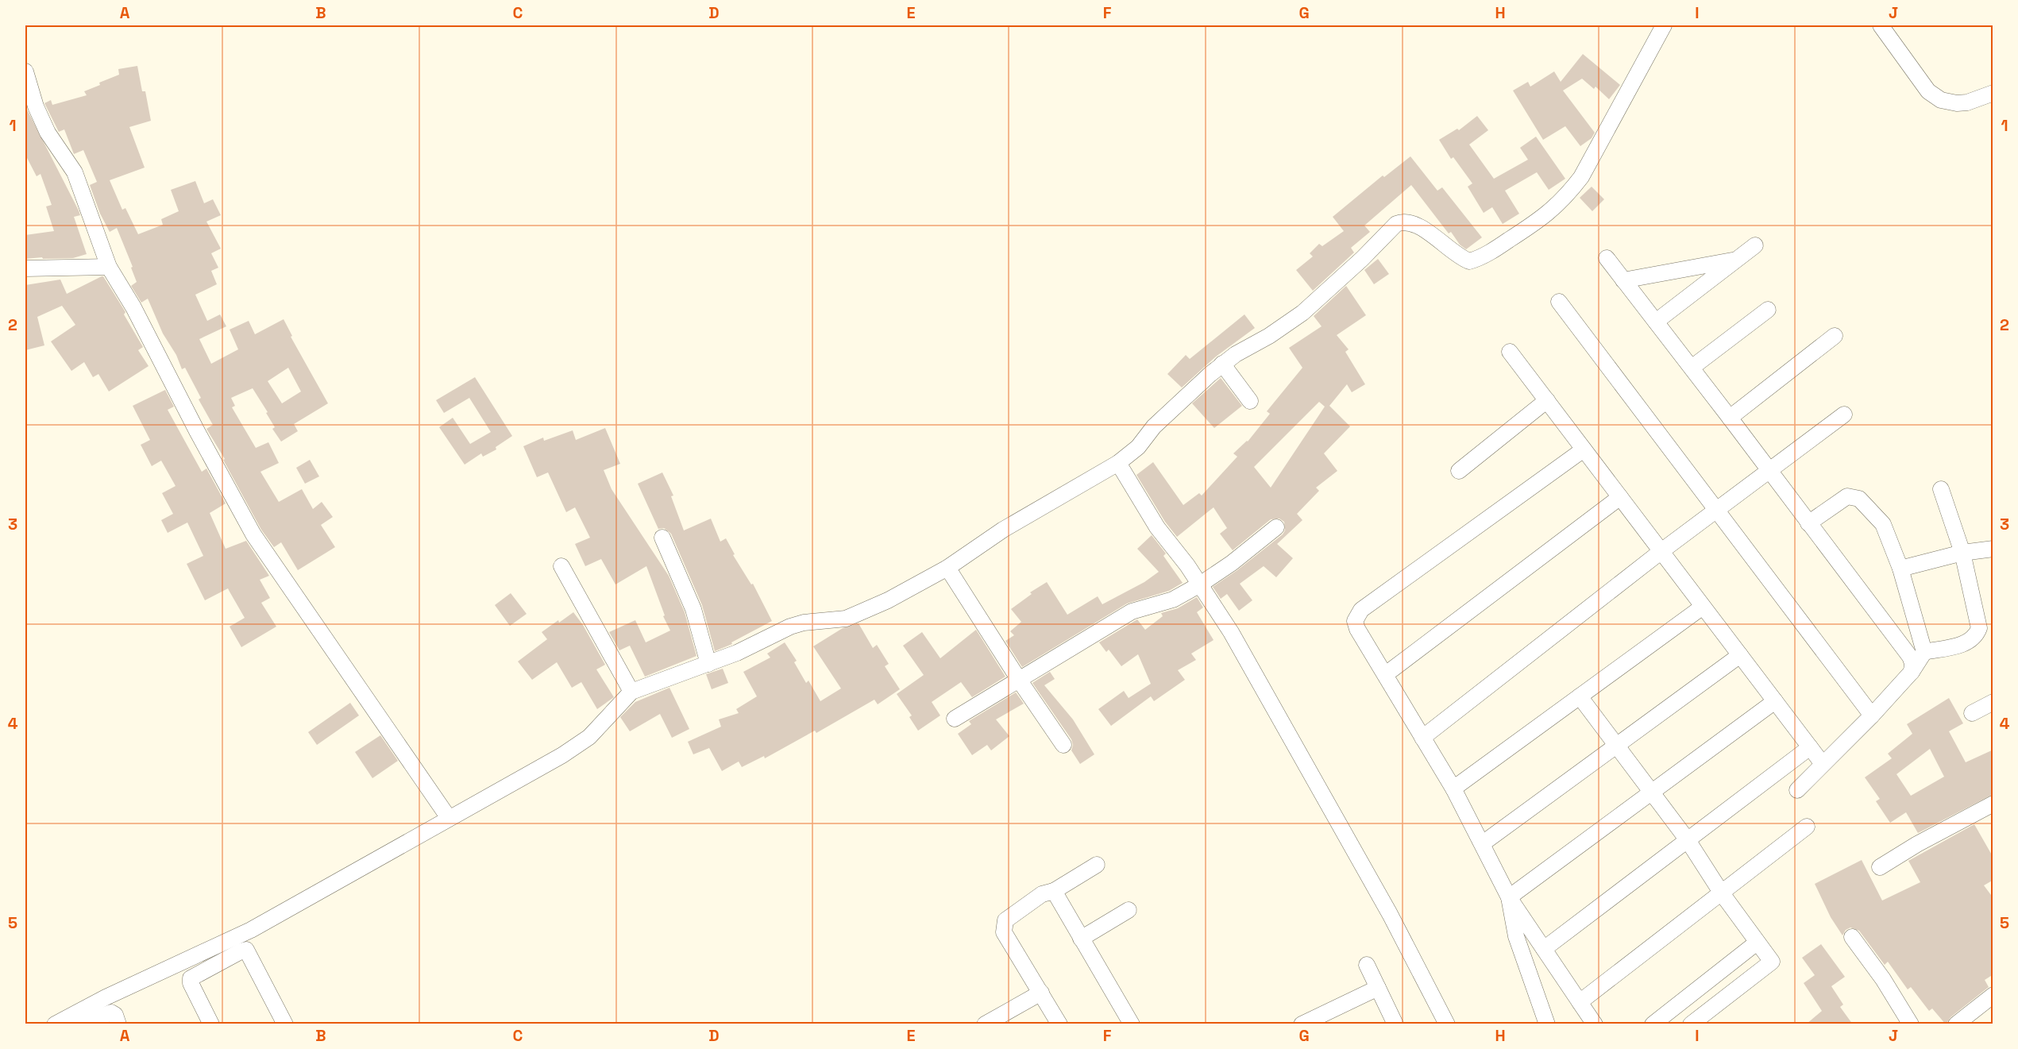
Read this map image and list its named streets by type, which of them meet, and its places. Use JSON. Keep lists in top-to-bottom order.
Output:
{
  "grid": {
    "columns": [
      "A",
      "B",
      "C",
      "D",
      "E",
      "F",
      "G",
      "H",
      "I",
      "J"
    ],
    "rows": [
      "1",
      "2",
      "3",
      "4",
      "5"
    ]
  }
}
